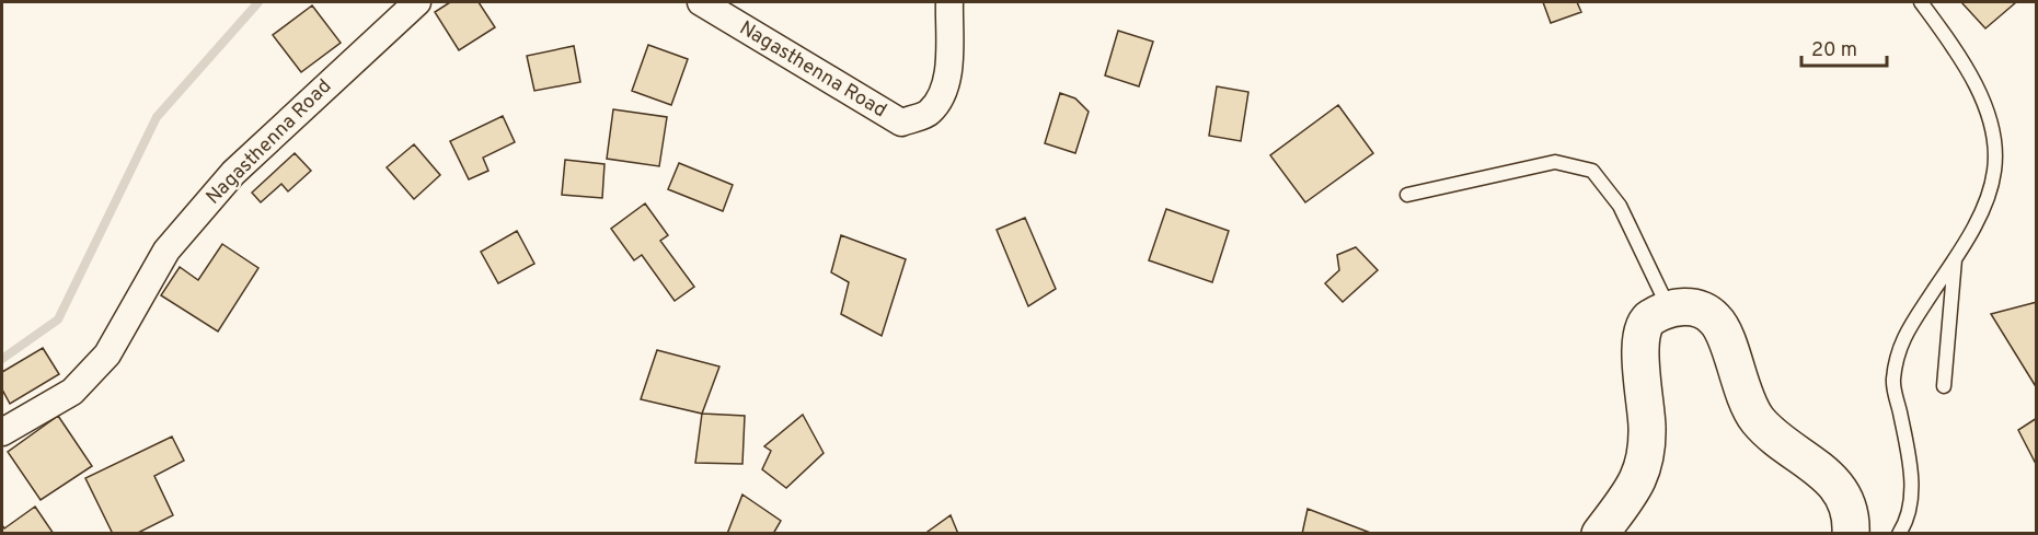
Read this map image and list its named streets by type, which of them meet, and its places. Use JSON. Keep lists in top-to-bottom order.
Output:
{
  "streets": {
    "street": ["Nagasthenna Road"]
  },
  "scale_bar": "20 m"
}
